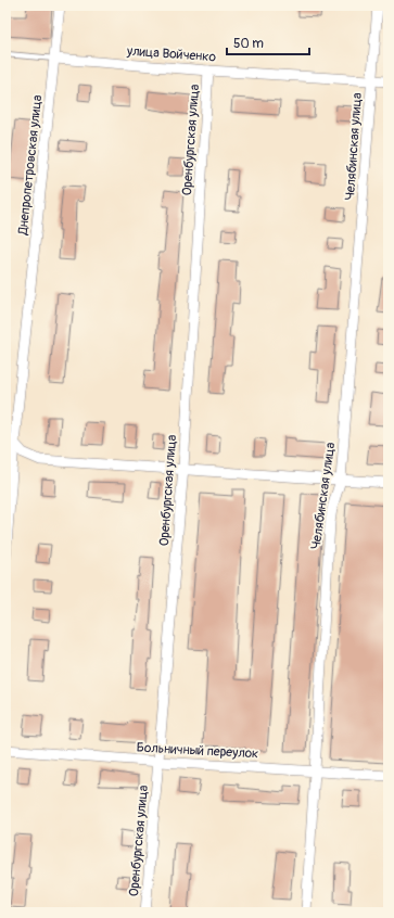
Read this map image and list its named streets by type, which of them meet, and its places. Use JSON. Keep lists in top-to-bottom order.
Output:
{
  "streets": {
    "street": [
      "улица Войченко",
      "Оренбургская улица",
      "Челябинская улица",
      "Днепропетровская улица",
      "Больничный переулок"
    ]
  },
  "crossings": [
    ["улица Войченко", "Оренбургская улица"],
    ["улица Войченко", "Челябинская улица"],
    ["улица Войченко", "Днепропетровская улица"],
    ["Оренбургская улица", "Больничный переулок"],
    ["Челябинская улица", "Больничный переулок"]
  ],
  "scale_bar": "50 m"
}
